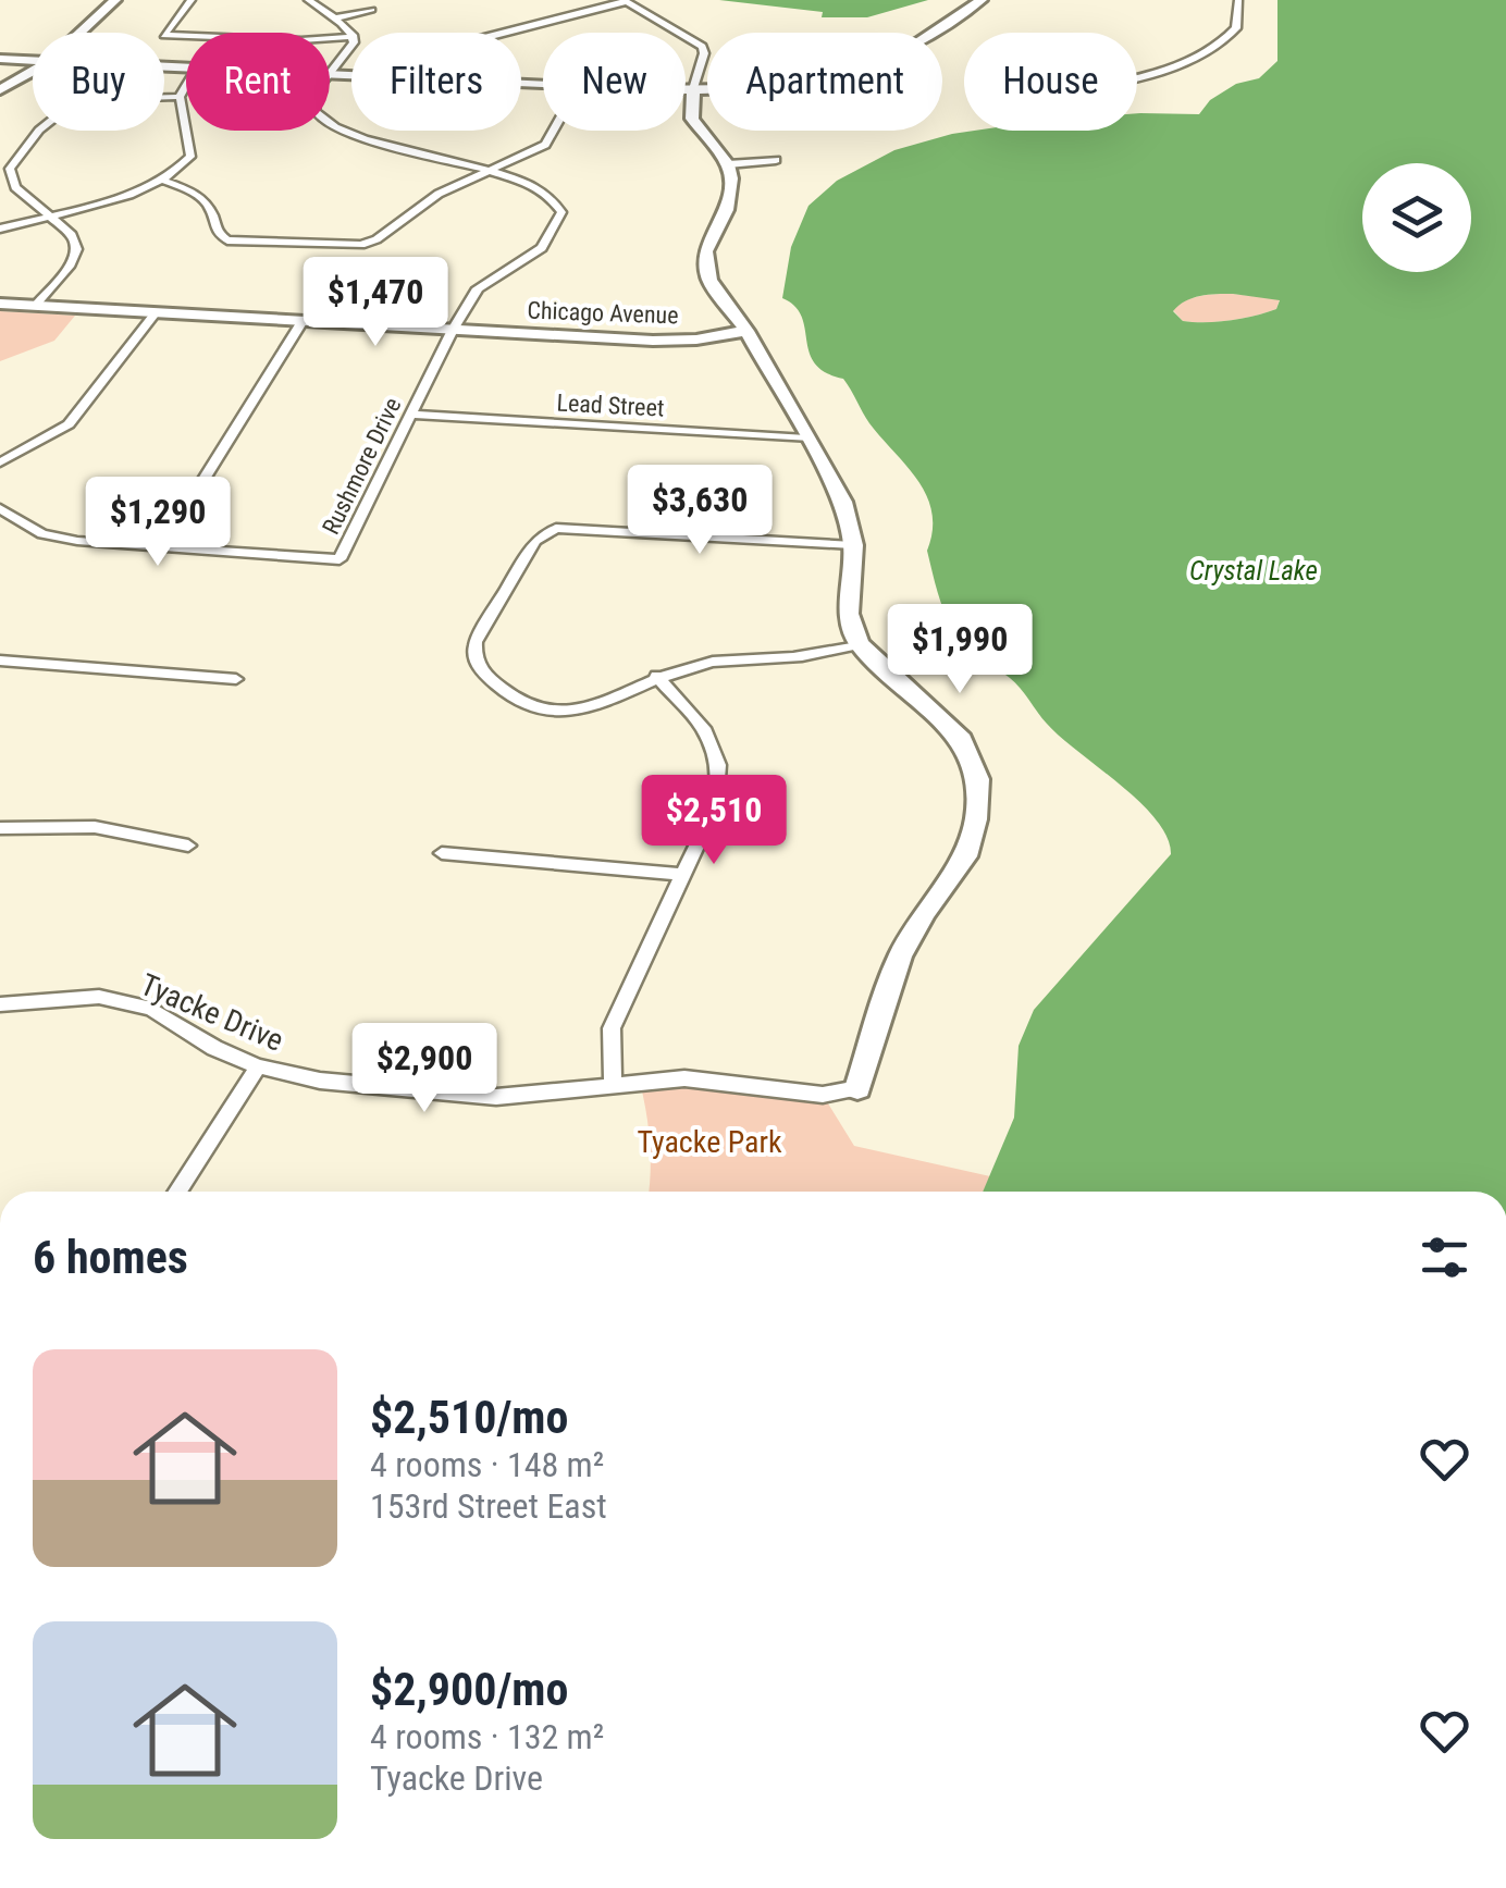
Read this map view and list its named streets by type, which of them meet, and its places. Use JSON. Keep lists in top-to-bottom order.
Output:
{
  "streets": {
    "street": [
      "Chicago Avenue",
      "Lead Street",
      "Rushmore Drive",
      "Tyacke Drive"
    ]
  },
  "crossings": [
    ["Chicago Avenue", "Rushmore Drive"],
    ["Lead Street", "Rushmore Drive"]
  ],
  "water": ["Crystal Lake"],
  "parks": ["Tyacke Park"],
  "page": {
    "chip": [
      "Buy",
      "Rent",
      "Filters",
      "New",
      "Apartment",
      "House"
    ],
    "price": [
      "$1,470",
      "$3,630",
      "$1,290",
      "$1,990",
      "$2,510",
      "$2,900"
    ],
    "heading": "6 homes",
    "list": [
      {
        "name": "$2,510/mo",
        "note": "4 rooms · 148 m² · 153rd Street East"
      },
      {
        "name": "$2,900/mo",
        "note": "4 rooms · 132 m² · Tyacke Drive"
      }
    ]
  }
}
